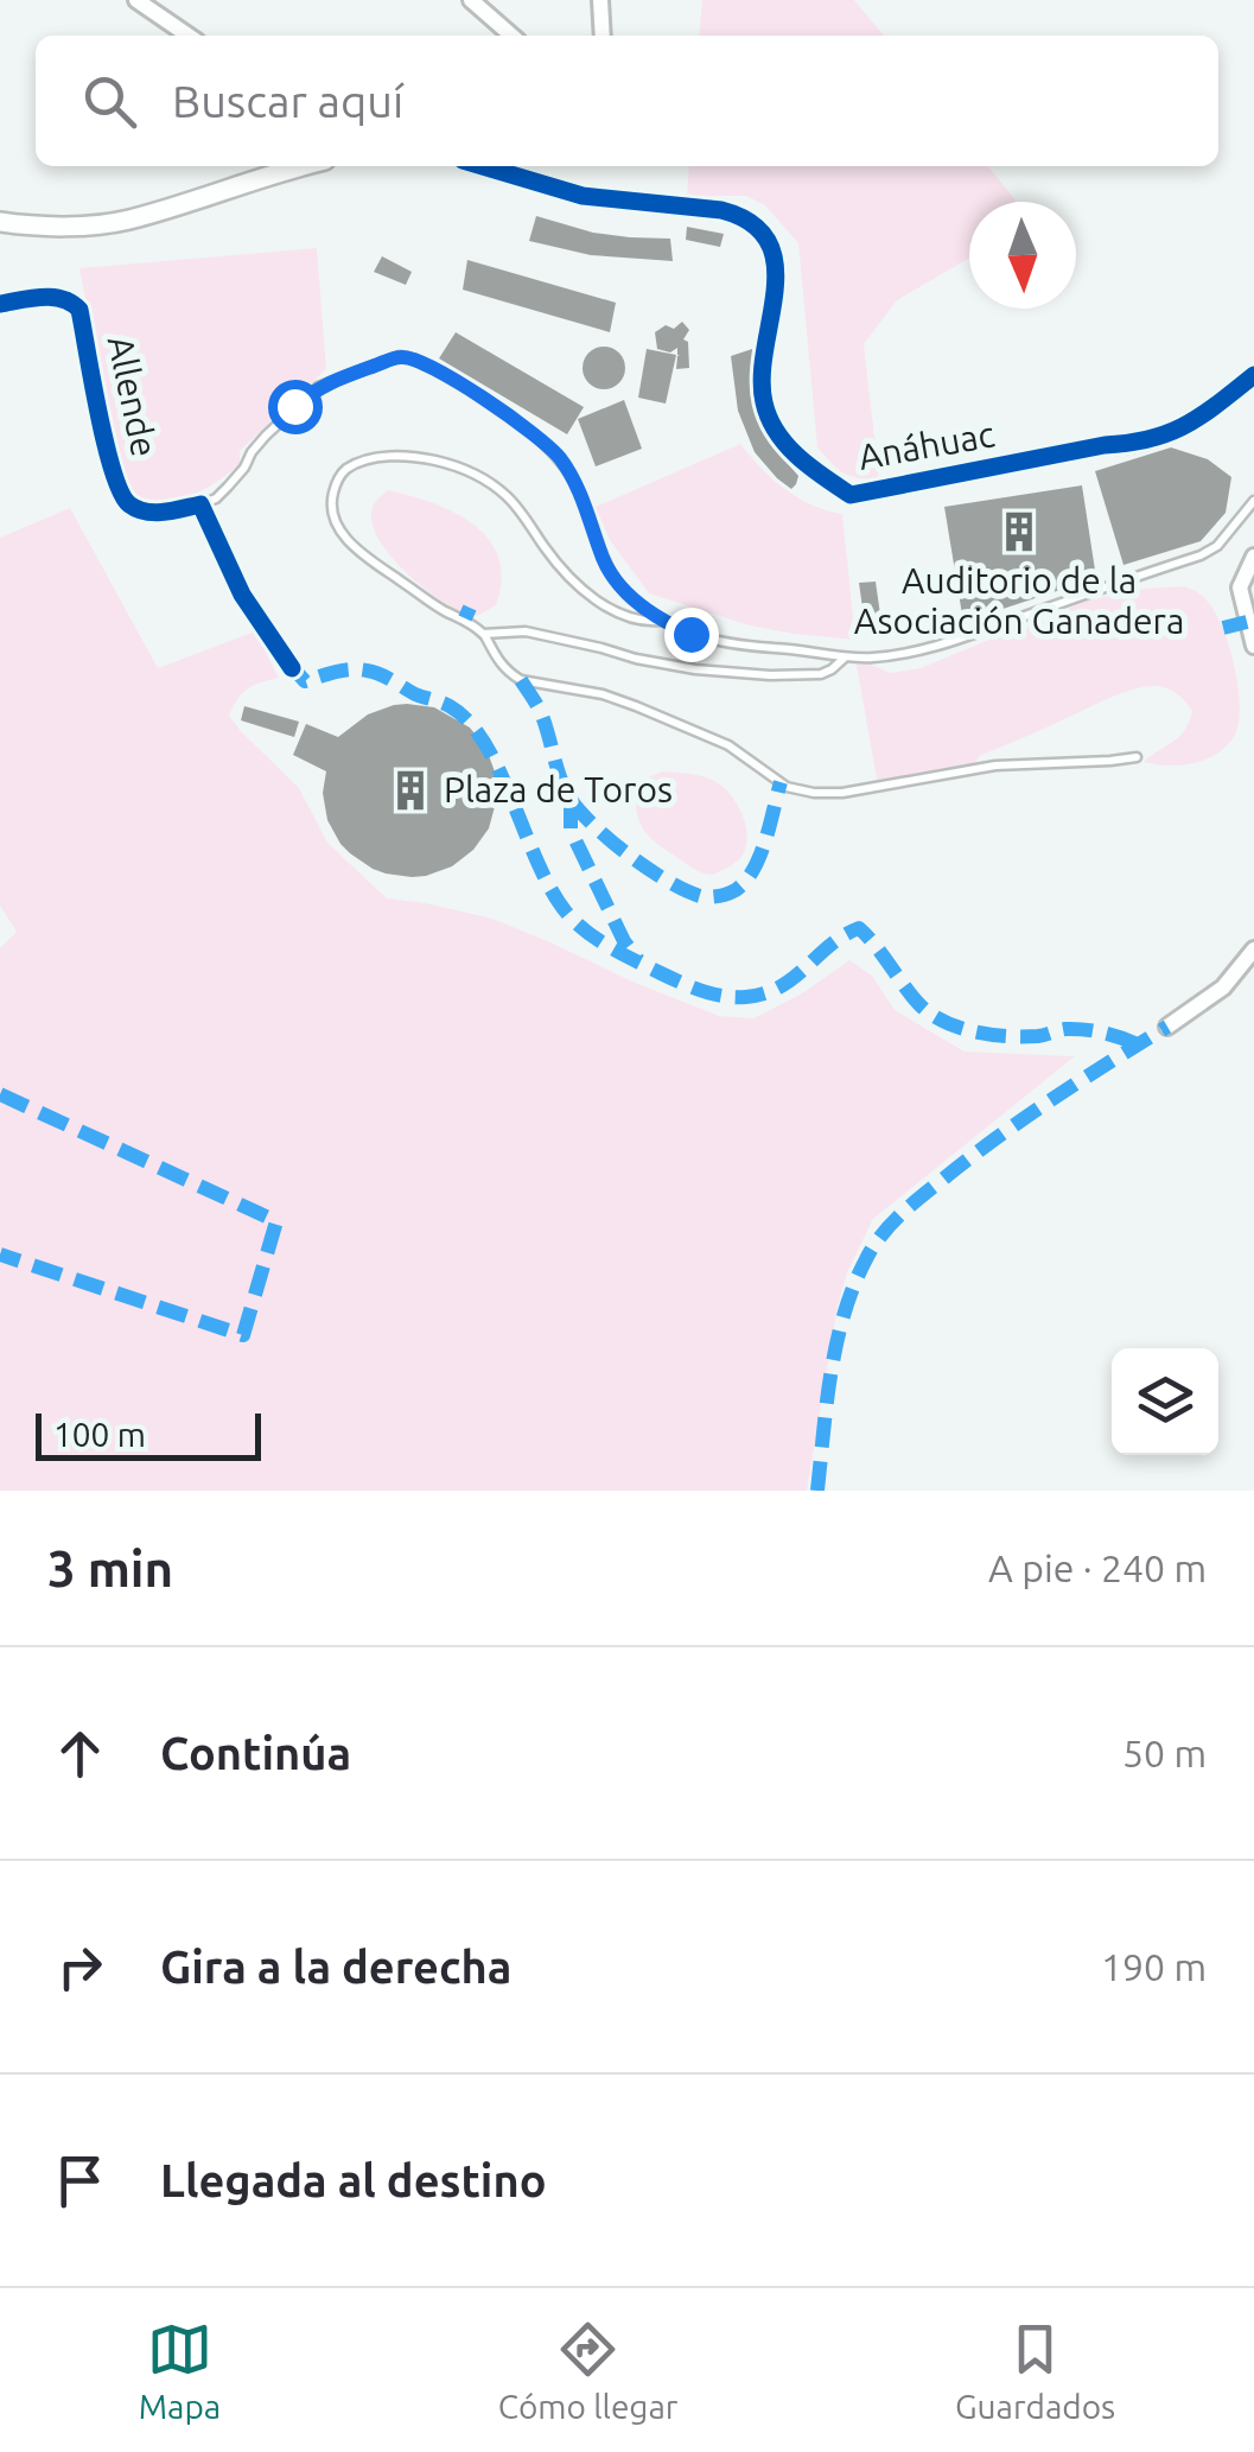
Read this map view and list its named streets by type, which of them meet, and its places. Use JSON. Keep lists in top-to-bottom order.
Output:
{
  "streets": {
    "street": ["Allende", "Anáhuac"]
  },
  "places": {
    "building": ["Auditorio de la Asociación Ganadera", "Plaza de Toros"]
  },
  "scale_bar": "100 m",
  "north": "bottom",
  "page": {
    "search": "Buscar aquí",
    "scale": "100 m",
    "heading": ["3 min", "A pie · 240 m"],
    "list": [
      ["Continúa", "50 m"],
      ["Gira a la derecha", "190 m"],
      "Llegada al destino"
    ],
    "nav": ["Mapa", "Cómo llegar", "Guardados"]
  }
}
